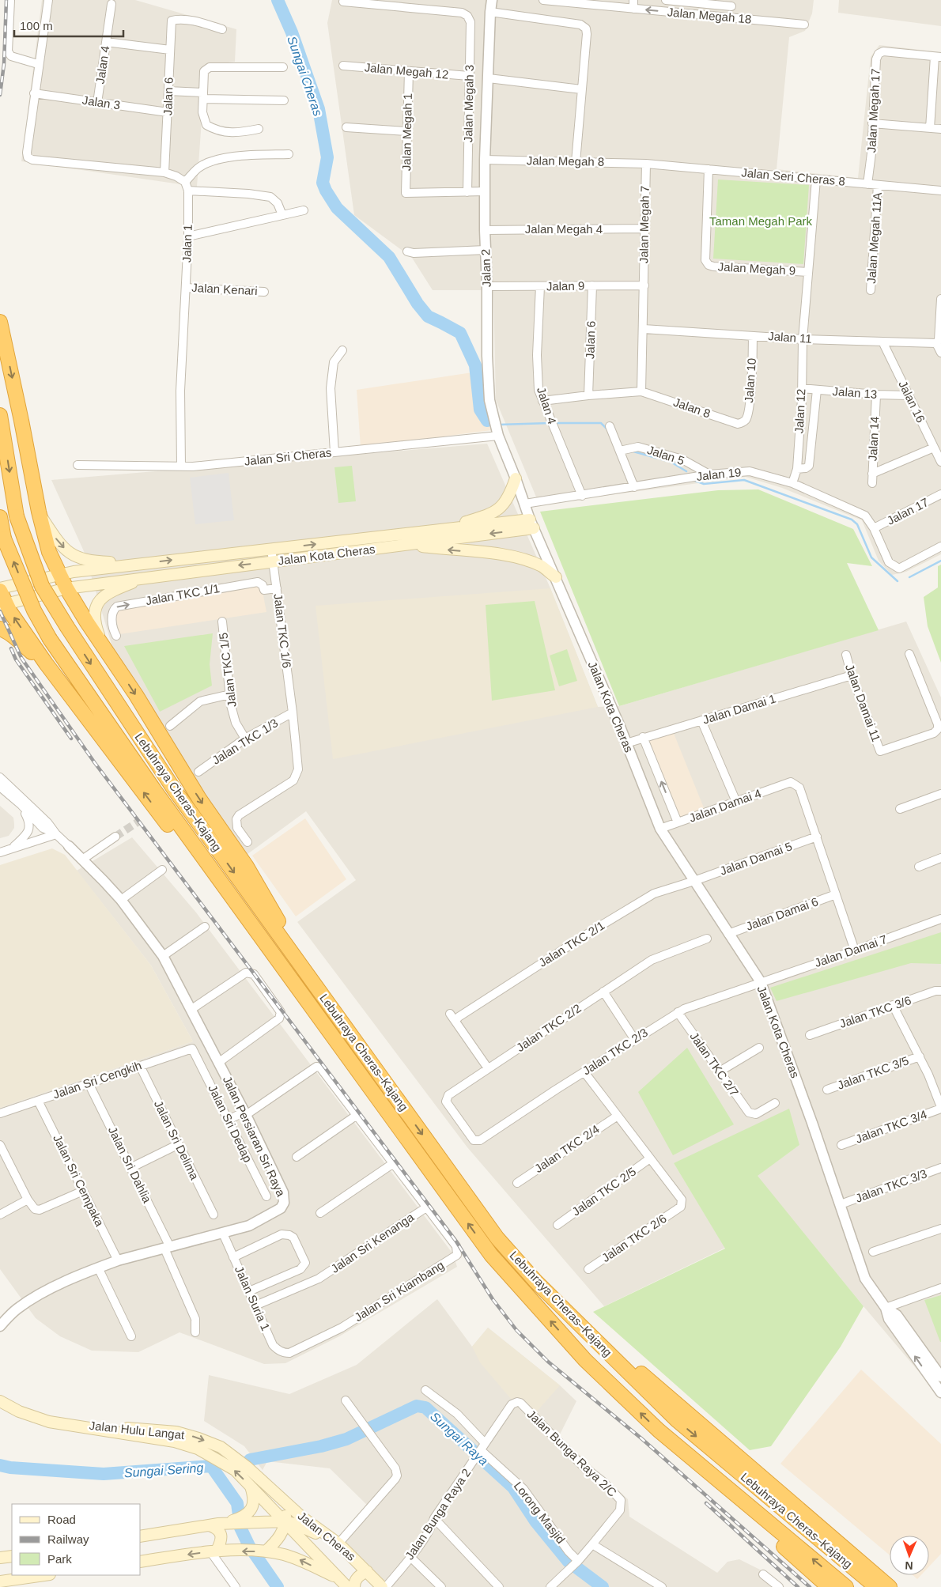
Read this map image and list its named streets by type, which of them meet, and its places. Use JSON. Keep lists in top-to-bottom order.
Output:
{
  "streets": {
    "highway": ["Lebuhraya Cheras–Kajang"],
    "main road": ["Jalan Kota Cheras", "Jalan Hulu Langat", "Jalan Cheras"],
    "street": [
      "Jalan Megah 18",
      "Jalan 4",
      "Jalan Megah 12",
      "Jalan 6",
      "Jalan 3",
      "Jalan Megah 3",
      "Jalan Megah 17",
      "Jalan Megah 1",
      "Jalan Megah 8",
      "Jalan Seri Cheras 8",
      "Jalan Megah 7",
      "Jalan Megah 4",
      "Jalan Megah 11A",
      "Jalan 1",
      "Jalan 2",
      "Jalan Megah 9",
      "Jalan 9",
      "Jalan Kenari",
      "Jalan 11",
      "Jalan 10",
      "Jalan 13",
      "Jalan 16",
      "Jalan 8",
      "Jalan 12",
      "Jalan 14",
      "Jalan 5",
      "Jalan Sri Cheras",
      "Jalan 19",
      "Jalan 17",
      "Jalan TKC 1/1",
      "Jalan TKC 1/6",
      "Jalan TKC 1/5",
      "Jalan Damai 11",
      "Jalan Damai 1",
      "Jalan TKC 1/3",
      "Jalan Damai 4",
      "Jalan Damai 5",
      "Jalan Damai 6",
      "Jalan TKC 2/1",
      "Jalan Damai 7",
      "Jalan TKC 3/6",
      "Jalan TKC 2/2",
      "Jalan TKC 2/3",
      "Jalan TKC 2/7",
      "Jalan TKC 3/5",
      "Jalan Sri Cengkih",
      "Jalan Sri Dedap",
      "Jalan TKC 3/4",
      "Jalan Persiaran Sri Raya",
      "Jalan Sri Delima",
      "Jalan TKC 2/4",
      "Jalan Sri Dahlia",
      "Jalan Sri Cempaka",
      "Jalan TKC 3/3",
      "Jalan TKC 2/5",
      "Jalan TKC 2/6",
      "Jalan Sri Kenanga",
      "Jalan Sri Kiambang",
      "Jalan Suria 1",
      "Jalan Bunga Raya 2/C",
      "Lorong Masjid",
      "Jalan Bunga Raya 2"
    ]
  },
  "crossings": [
    ["Jalan 4", "Jalan 3"],
    ["Jalan 4", "Jalan 9"],
    ["Jalan 4", "Jalan 8"],
    ["Jalan 4", "Jalan 19"],
    ["Jalan Megah 12", "Jalan Megah 3"],
    ["Jalan Megah 12", "Jalan Megah 1"],
    ["Jalan 6", "Jalan 3"],
    ["Jalan 6", "Jalan 9"],
    ["Jalan 6", "Jalan 8"],
    ["Jalan Megah 3", "Jalan Megah 1"],
    ["Jalan Megah 17", "Jalan Seri Cheras 8"],
    ["Jalan Megah 8", "Jalan Seri Cheras 8"],
    ["Jalan Megah 8", "Jalan Megah 7"],
    ["Jalan Megah 8", "Jalan 2"],
    ["Jalan Seri Cheras 8", "Jalan Megah 7"],
    ["Jalan Seri Cheras 8", "Jalan Megah 11A"],
    ["Jalan Seri Cheras 8", "Jalan Megah 9"],
    ["Jalan Seri Cheras 8", "Jalan 12"],
    ["Jalan Megah 7", "Jalan Megah 4"],
    ["Jalan Megah 7", "Jalan 9"],
    ["Jalan Megah 4", "Jalan 2"],
    ["Jalan 1", "Jalan Kenari"],
    ["Jalan 1", "Jalan Sri Cheras"],
    ["Jalan 2", "Jalan 9"],
    ["Jalan 2", "Jalan Sri Cheras"],
    ["Jalan 2", "Jalan 19"],
    ["Jalan 2", "Jalan Kota Cheras"],
    ["Jalan Megah 9", "Jalan 12"],
    ["Jalan 11", "Jalan 10"],
    ["Jalan 11", "Jalan 16"],
    ["Jalan 11", "Jalan 12"],
    ["Jalan 10", "Jalan 8"],
    ["Jalan 13", "Jalan 16"],
    ["Jalan 13", "Jalan 12"],
    ["Jalan 13", "Jalan 14"],
    ["Jalan 12", "Jalan 19"],
    ["Jalan 5", "Jalan 19"],
    ["Jalan 19", "Jalan 17"],
    ["Jalan Kota Cheras", "Jalan TKC 1/6"],
    ["Jalan Kota Cheras", "Jalan Damai 1"],
    ["Jalan Kota Cheras", "Jalan Damai 4"],
    ["Jalan Kota Cheras", "Jalan Damai 5"],
    ["Jalan Kota Cheras", "Jalan Damai 6"],
    ["Jalan Kota Cheras", "Jalan TKC 2/1"],
    ["Jalan Kota Cheras", "Jalan Damai 7"],
    ["Jalan Kota Cheras", "Jalan TKC 2/3"],
    ["Jalan Kota Cheras", "Jalan TKC 3/3"],
    ["Jalan TKC 1/1", "Jalan TKC 1/6"],
    ["Jalan TKC 1/6", "Jalan TKC 1/3"],
    ["Jalan TKC 1/5", "Jalan TKC 1/3"],
    ["Jalan Damai 11", "Jalan Damai 1"],
    ["Jalan Damai 4", "Jalan Damai 5"],
    ["Jalan Damai 5", "Jalan TKC 2/1"],
    ["Jalan TKC 2/1", "Jalan TKC 2/2"],
    ["Jalan Damai 7", "Jalan TKC 2/3"],
    ["Jalan TKC 2/2", "Jalan TKC 2/3"],
    ["Jalan TKC 2/3", "Jalan TKC 2/7"],
    ["Jalan Sri Cengkih", "Jalan Sri Dedap"],
    ["Jalan Sri Cengkih", "Jalan Sri Delima"],
    ["Jalan Sri Cengkih", "Jalan Sri Dahlia"],
    ["Jalan Sri Cengkih", "Jalan Sri Cempaka"],
    ["Jalan Persiaran Sri Raya", "Jalan Sri Dahlia"],
    ["Jalan Persiaran Sri Raya", "Jalan Sri Cempaka"],
    ["Jalan Persiaran Sri Raya", "Jalan Suria 1"],
    ["Jalan TKC 2/5", "Jalan TKC 2/6"],
    ["Jalan Sri Kenanga", "Jalan Sri Kiambang"],
    ["Jalan Sri Kenanga", "Jalan Suria 1"],
    ["Jalan Sri Kiambang", "Jalan Suria 1"],
    ["Jalan Hulu Langat", "Jalan Cheras"],
    ["Jalan Bunga Raya 2/C", "Jalan Bunga Raya 2"],
    ["Lorong Masjid", "Jalan Bunga Raya 2"]
  ],
  "one_way": ["Jalan TKC 1/1"],
  "water": ["Sungai Cheras", "Sungai Raya", "Sungai Sering"],
  "parks": ["Taman Megah Park"],
  "legend": ["Road", "Railway", "Park"],
  "scale_bar": "100 m",
  "north": "bottom"
}
